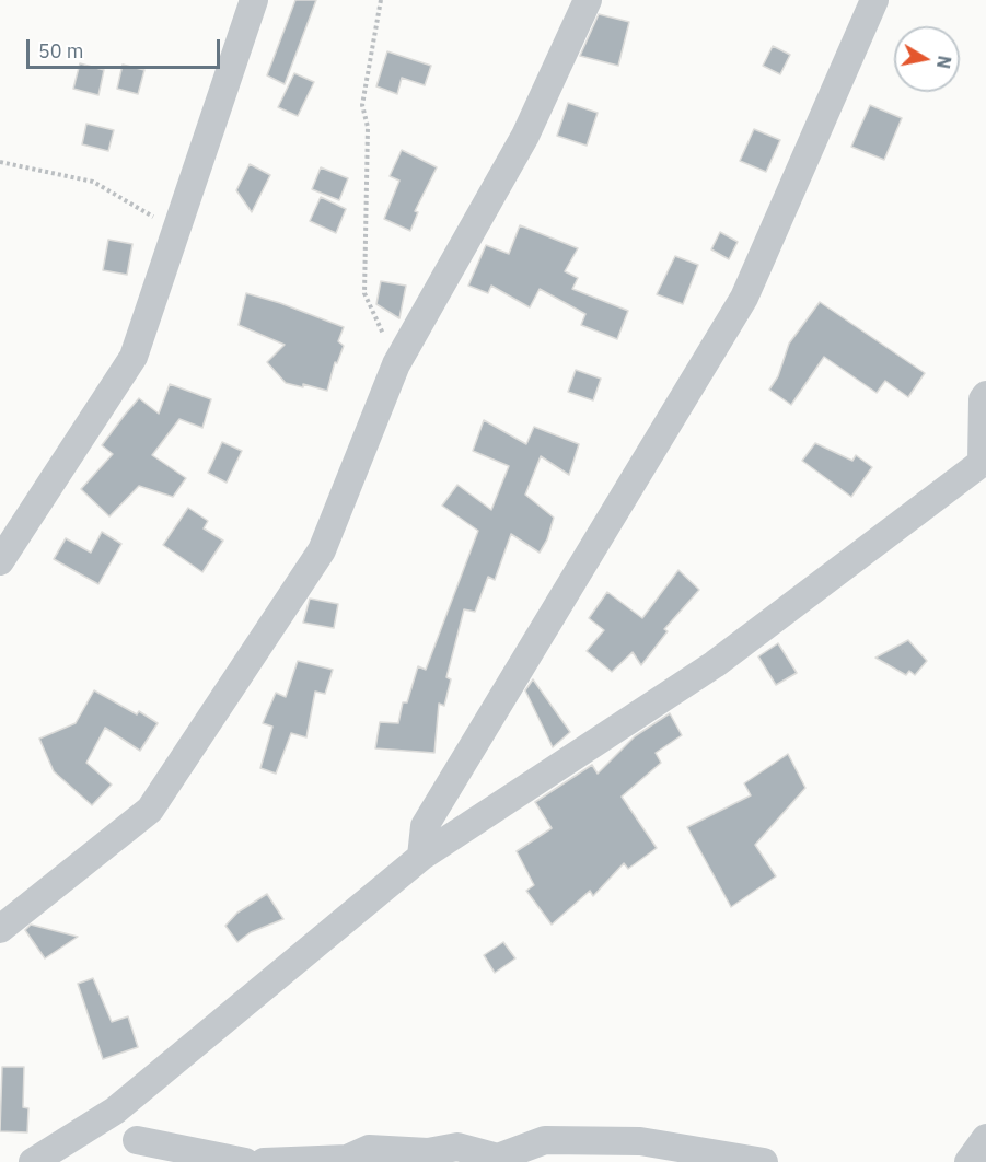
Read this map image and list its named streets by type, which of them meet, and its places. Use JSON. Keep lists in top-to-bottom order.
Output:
{
  "scale_bar": "50 m",
  "north": "right"
}
